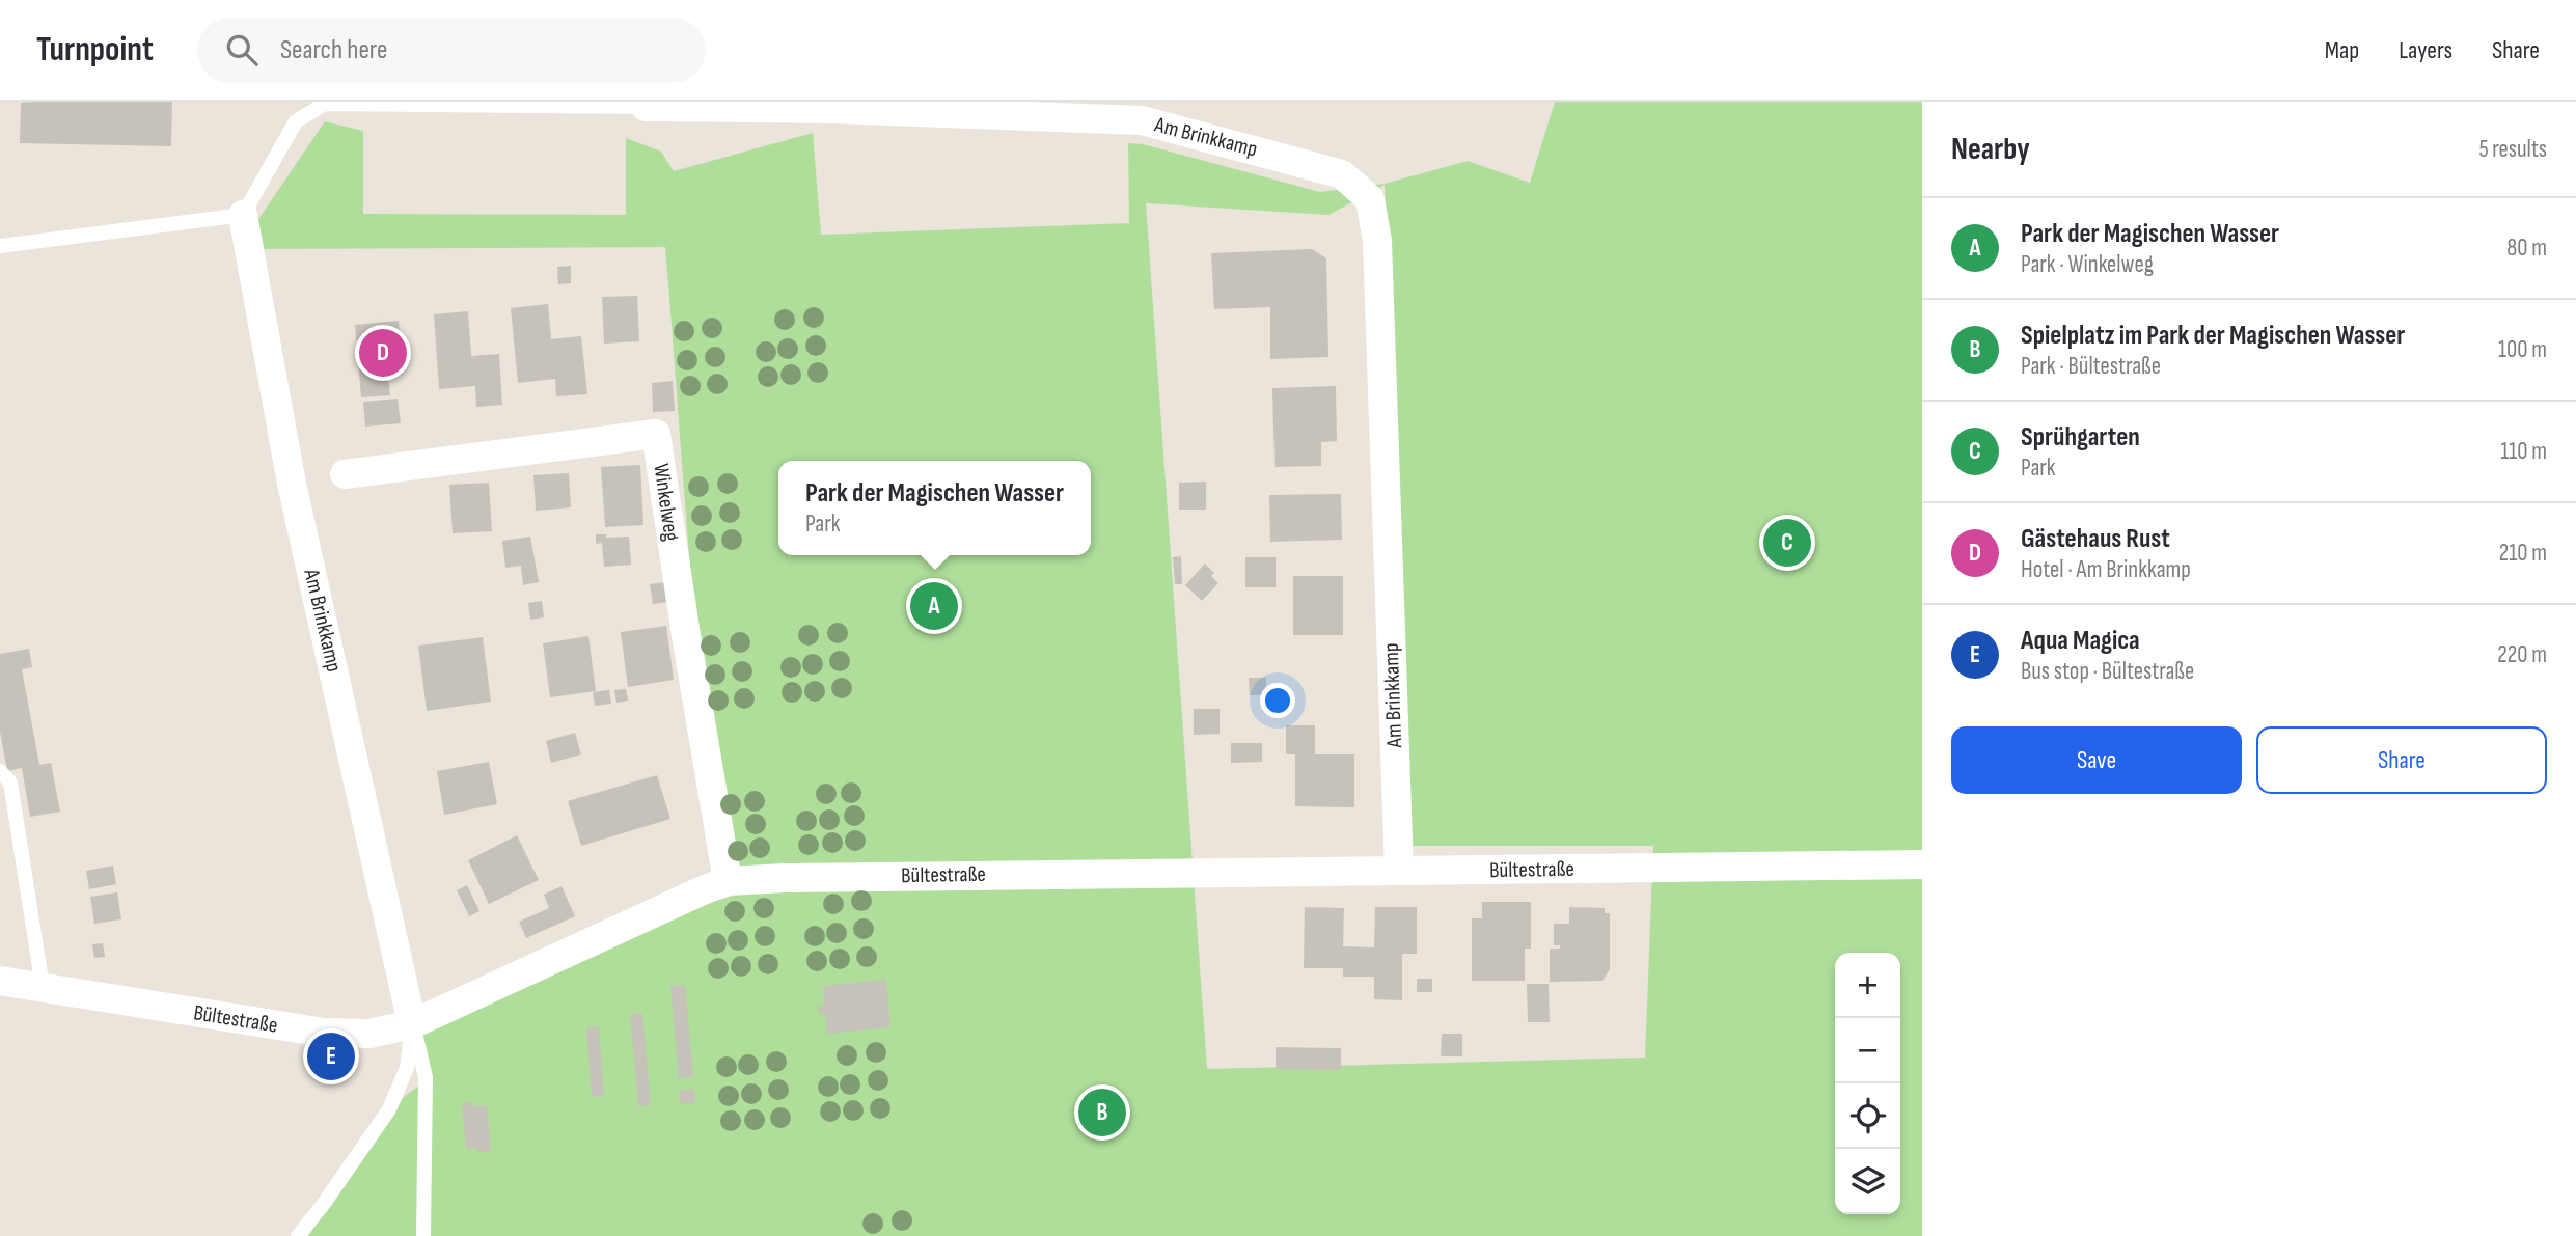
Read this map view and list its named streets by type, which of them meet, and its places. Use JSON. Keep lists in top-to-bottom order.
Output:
{
  "streets": {
    "street": ["Am Brinkkamp", "Winkelweg", "Bültestraße"]
  },
  "crossings": [
    ["Am Brinkkamp", "Bültestraße"],
    ["Winkelweg", "Bültestraße"]
  ],
  "page": {
    "header": "Turnpoint",
    "search": "Search here",
    "nav": ["Map", "Layers", "Share"],
    "heading": ["Nearby", "5 results"],
    "list": [
      {
        "mark": "A",
        "name": "Park der Magischen Wasser",
        "note": "Park · Winkelweg",
        "value": "80 m"
      },
      {
        "mark": "B",
        "name": "Spielplatz im Park der Magischen Wasser",
        "note": "Park · Bültestraße",
        "value": "100 m"
      },
      {
        "mark": "C",
        "name": "Sprühgarten",
        "note": "Park",
        "value": "110 m"
      },
      {
        "mark": "D",
        "name": "Gästehaus Rust",
        "note": "Hotel · Am Brinkkamp",
        "value": "210 m"
      },
      {
        "mark": "E",
        "name": "Aqua Magica",
        "note": "Bus stop · Bültestraße",
        "value": "220 m"
      }
    ],
    "pins": [
      "D",
      "C",
      "A",
      "E",
      "B"
    ],
    "popup": ["Park der Magischen Wasser", "Park"],
    "buttons": ["Save", "Share"],
    "map_buttons": ["+", "−"]
  }
}
